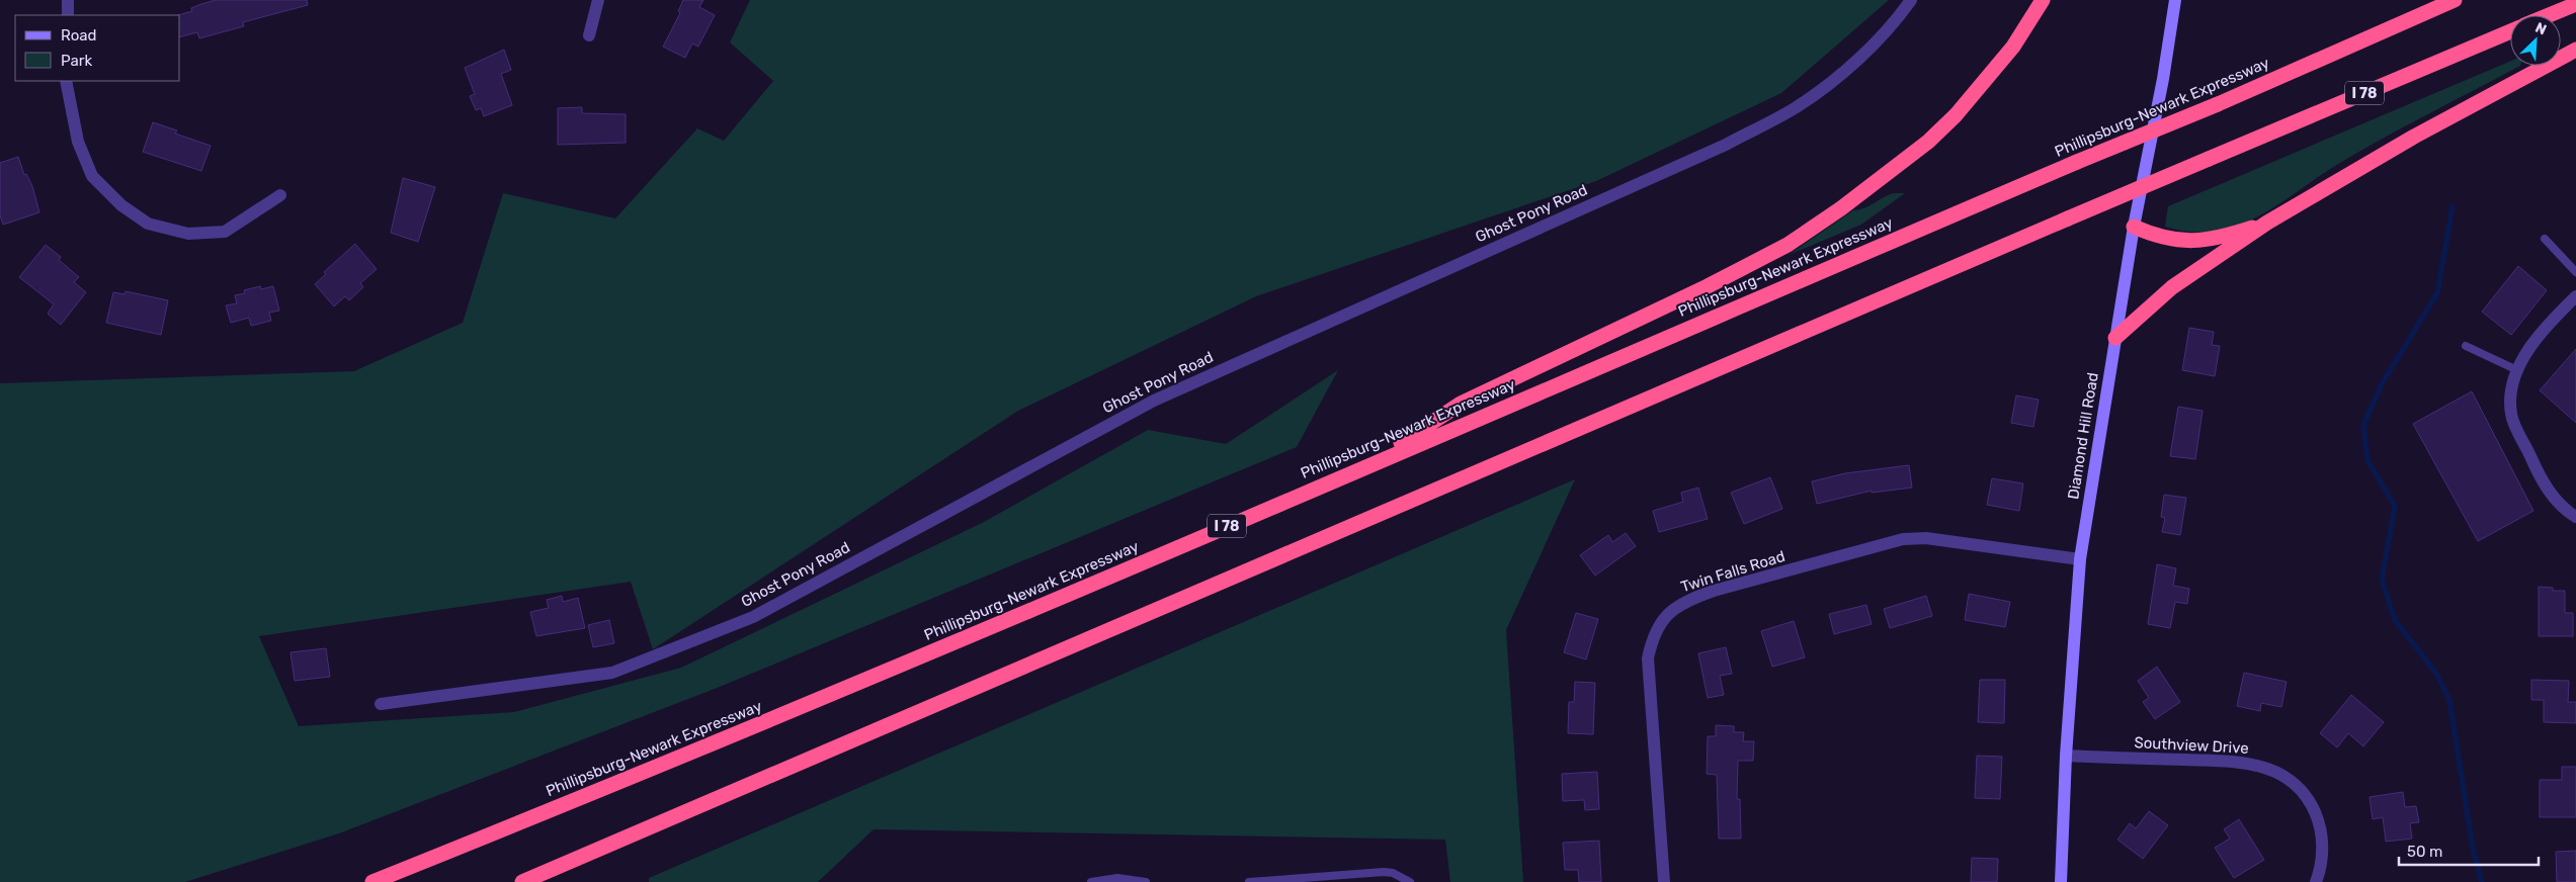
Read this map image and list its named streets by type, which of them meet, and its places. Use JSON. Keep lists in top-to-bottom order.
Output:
{
  "streets": {
    "highway": ["I 78", "Phillipsburg-Newark Expressway"],
    "main road": ["Diamond Hill Road"],
    "street": ["Ghost Pony Road", "Twin Falls Road", "Southview Drive"]
  },
  "crossings": [
    ["Diamond Hill Road", "Twin Falls Road"],
    ["Diamond Hill Road", "Southview Drive"]
  ],
  "legend": ["Road", "Park"],
  "scale_bar": "50 m",
  "north": "top right"
}
